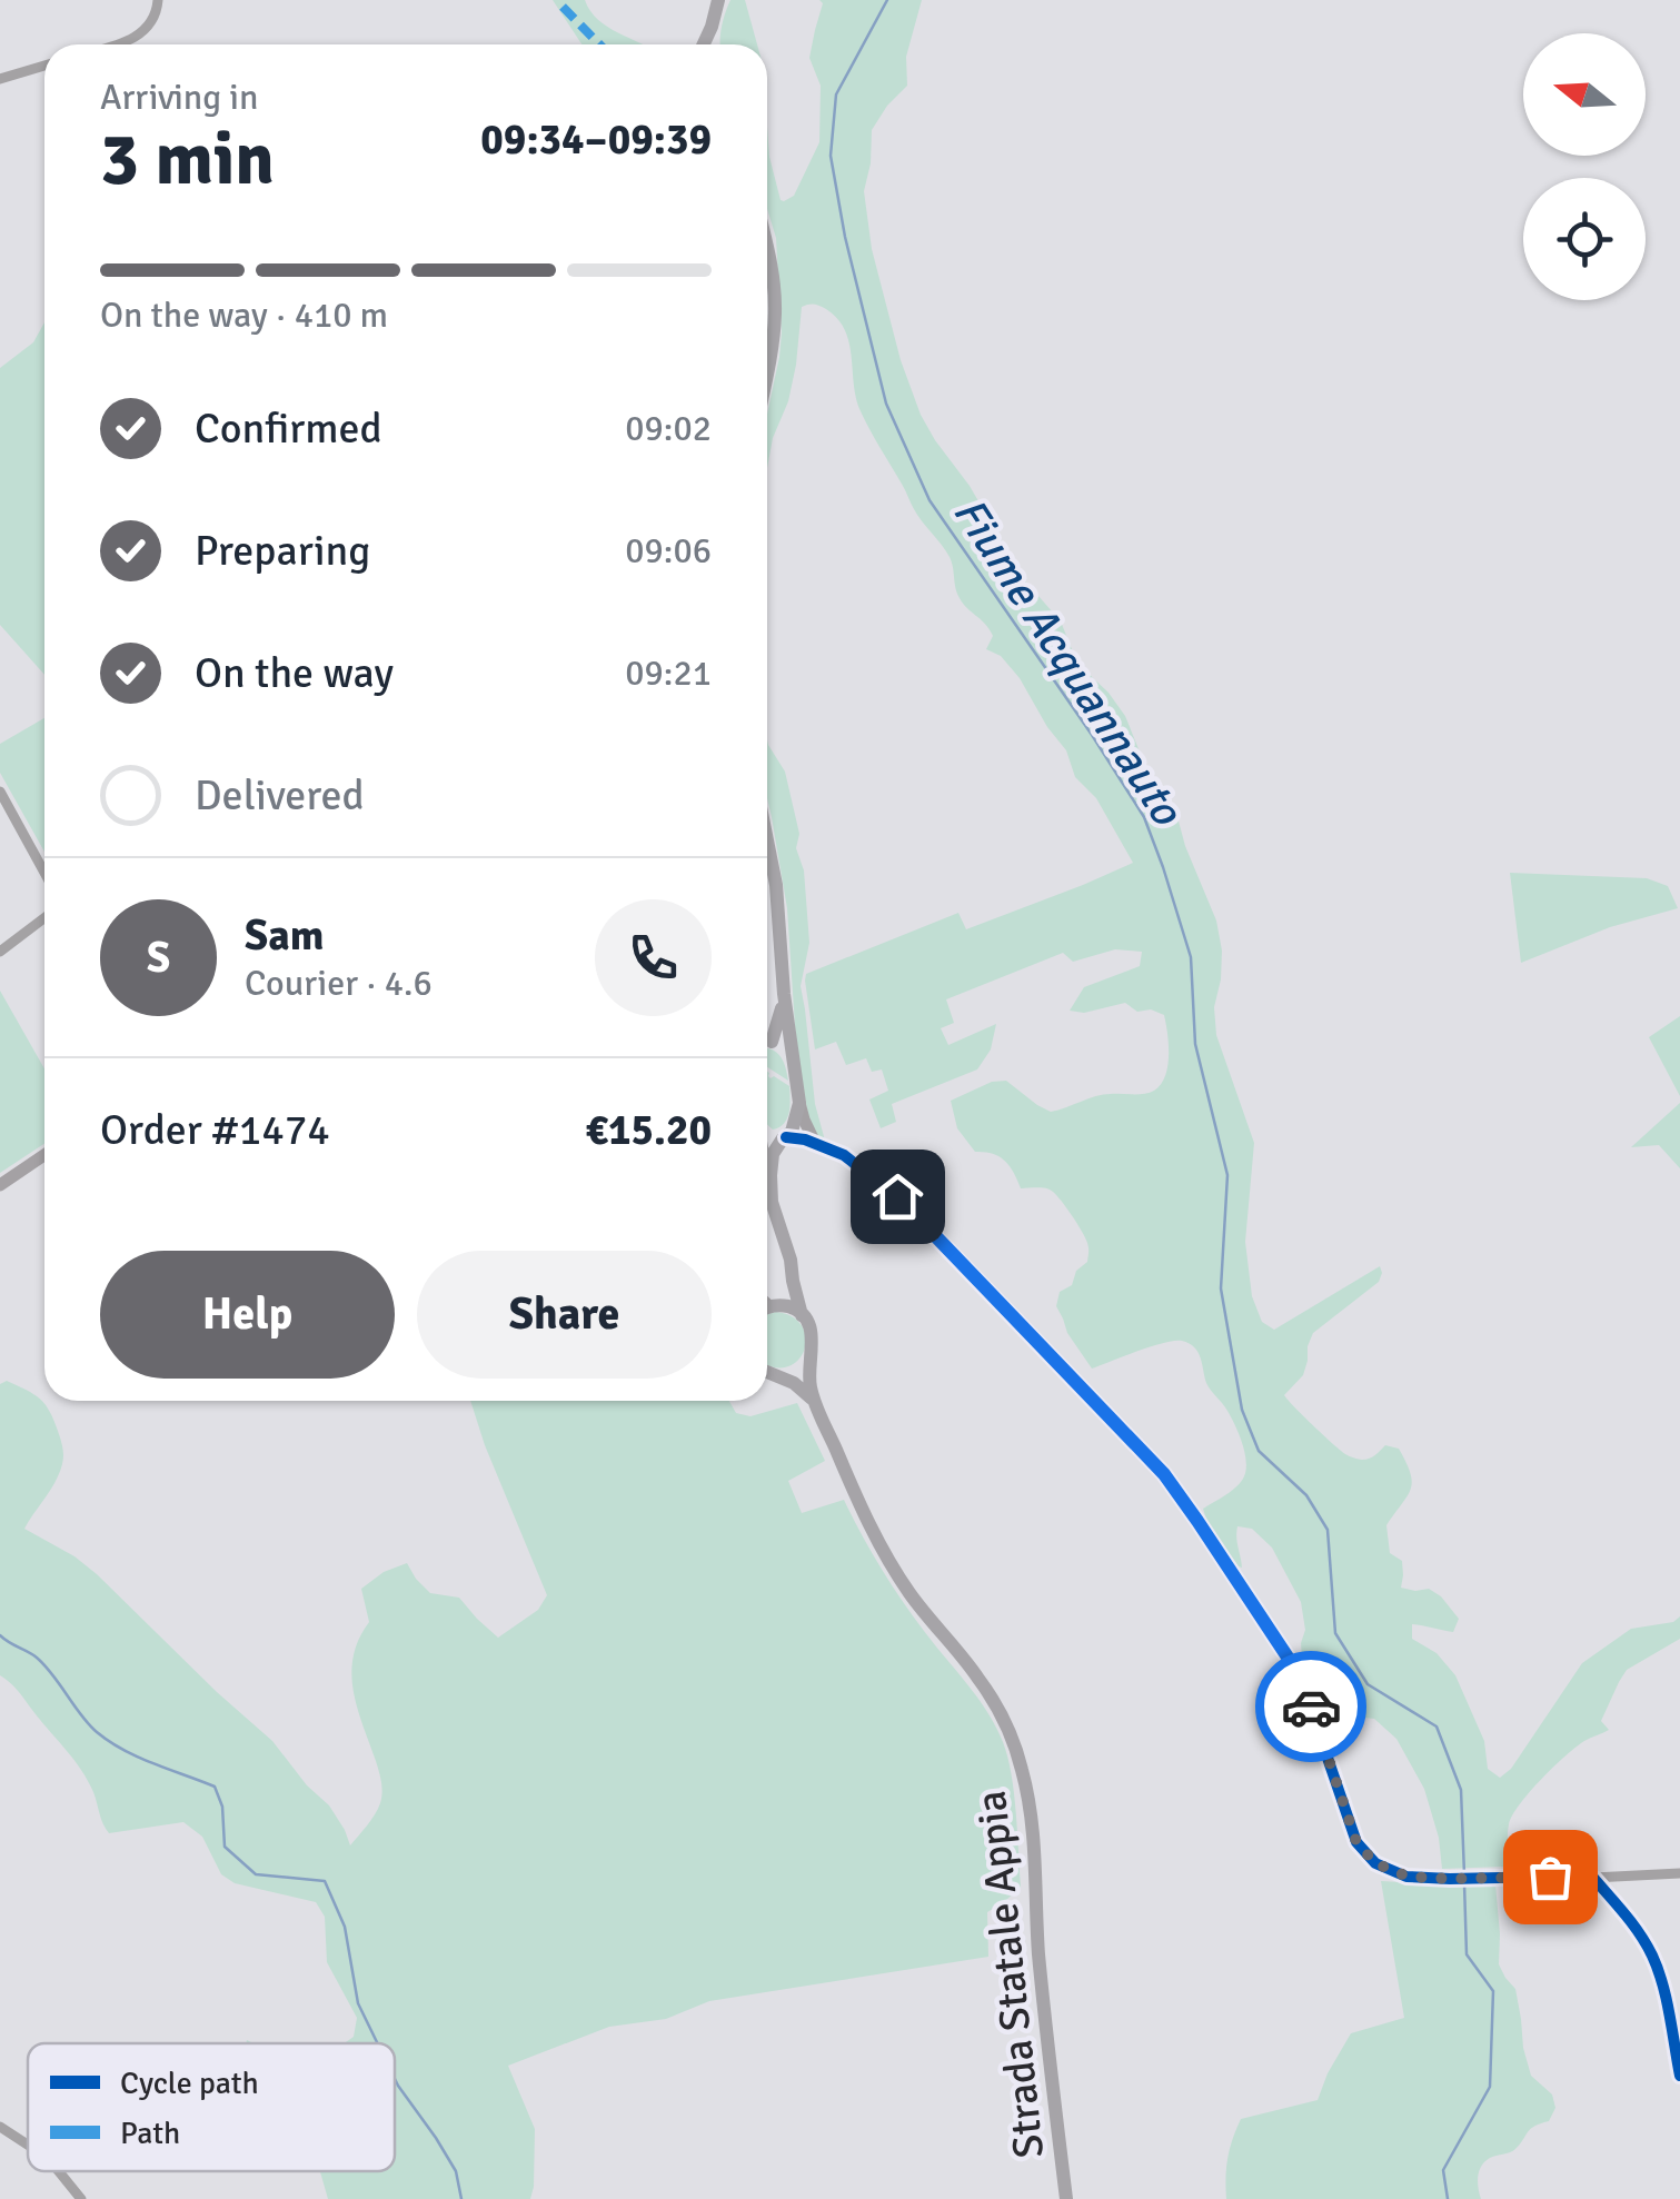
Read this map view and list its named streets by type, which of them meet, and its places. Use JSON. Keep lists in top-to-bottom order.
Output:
{
  "streets": {
    "main road": ["Strada Statale Appia"]
  },
  "water": ["Fiume Acquannauto"],
  "legend": ["Cycle path", "Path"],
  "north": "left",
  "page": {
    "heading": ["3 min", "Arriving in", "09:34–09:39"],
    "panel": [
      "Sam",
      "Courier · 4.6",
      "Order #1474",
      "€15.20"
    ],
    "bar": "On the way · 410 m",
    "list": [
      ["Confirmed", "09:02"],
      ["Preparing", "09:06"],
      ["On the way", "09:21"],
      "Delivered"
    ],
    "round": "S",
    "buttons": ["Help", "Share"]
  }
}
